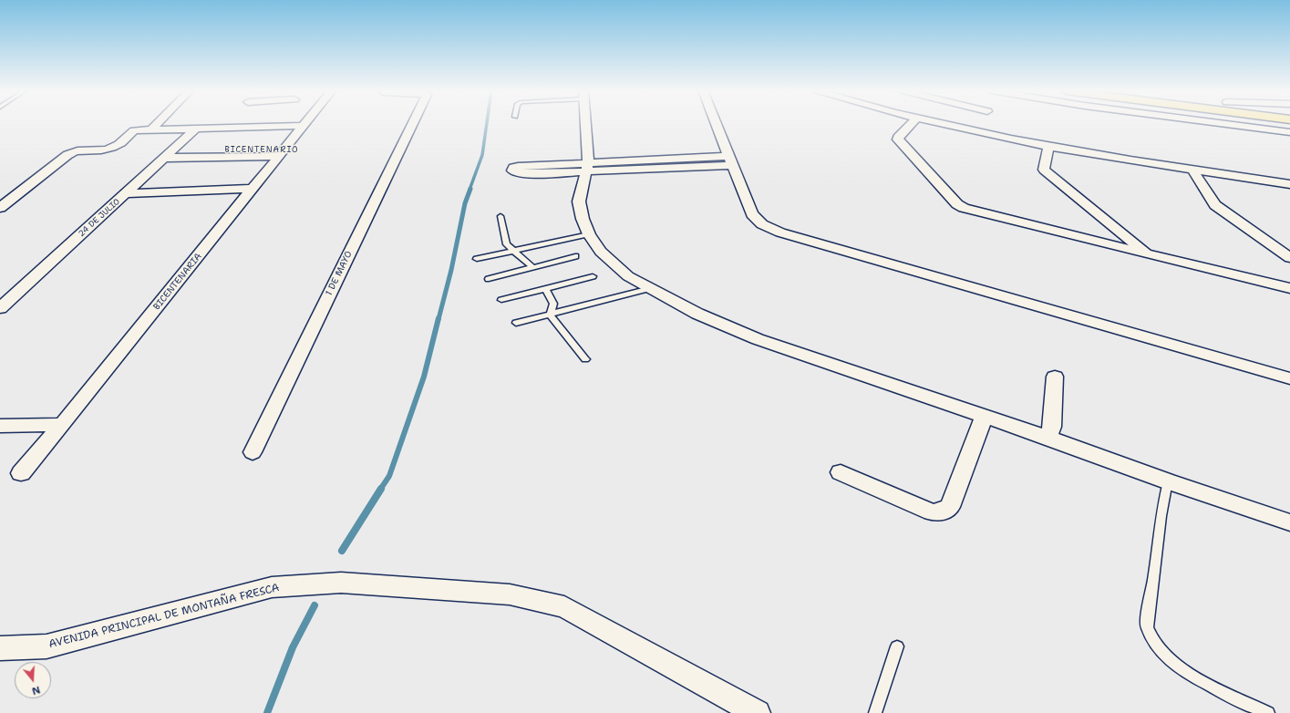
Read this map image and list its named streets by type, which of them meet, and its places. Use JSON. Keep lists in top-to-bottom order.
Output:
{
  "streets": {
    "street": [
      "24 DE JULIO",
      "1 DE MAYO",
      "BICENTENARIA",
      "AVENIDA PRINCIPAL DE MONTAÑA FRESCA"
    ]
  },
  "districts": ["BICENTENARIO"],
  "north": "bottom"
}
